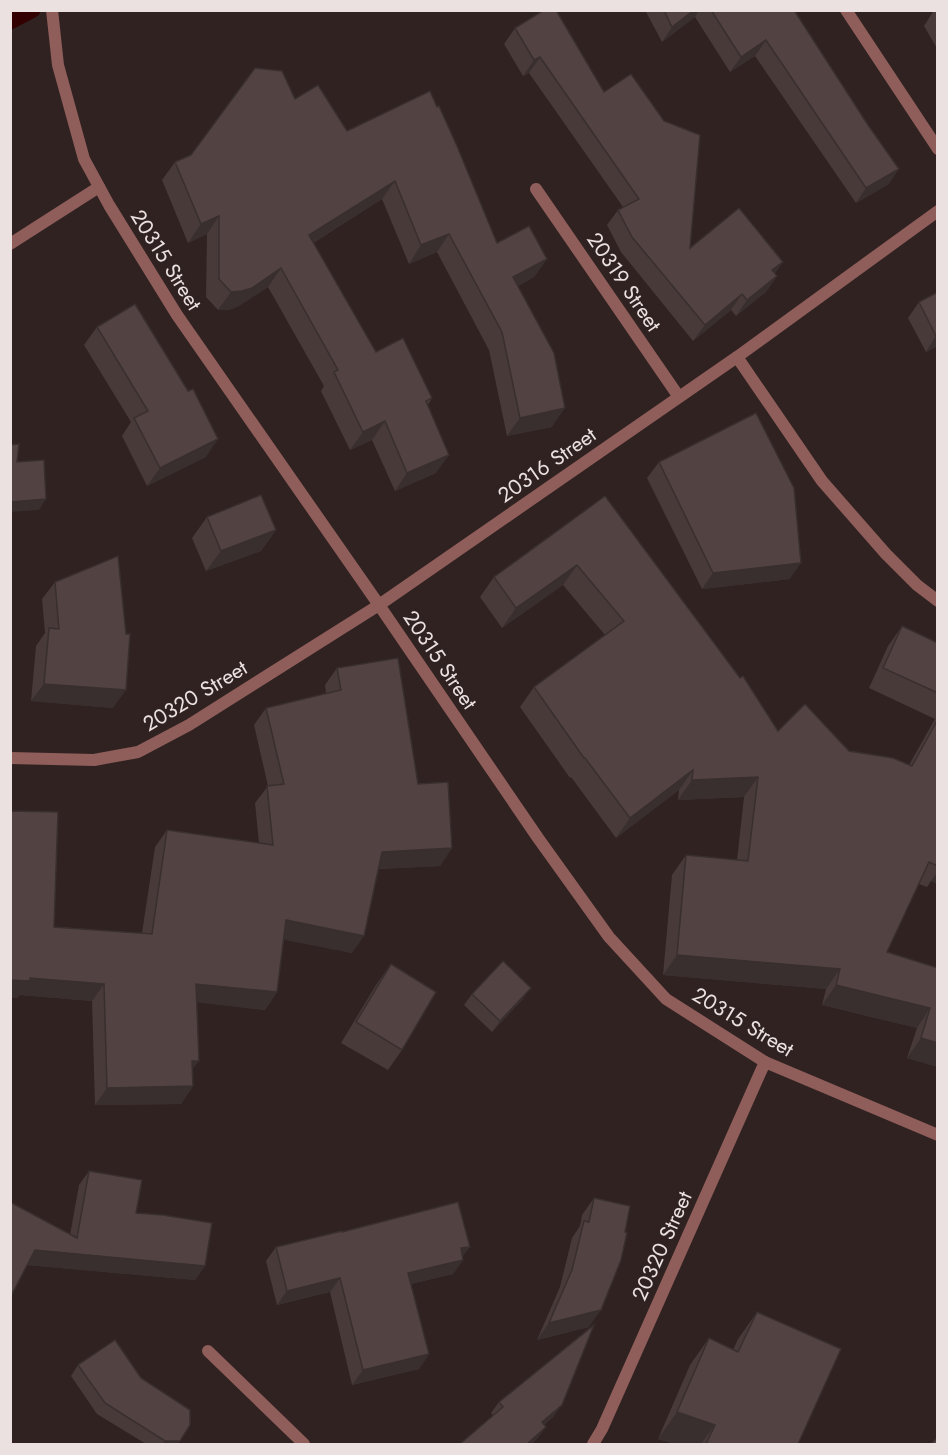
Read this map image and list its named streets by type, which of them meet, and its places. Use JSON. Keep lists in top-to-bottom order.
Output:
{
  "streets": {
    "street": [
      "20315 Street",
      "20319 Street",
      "20316 Street",
      "20320 Street"
    ]
  },
  "crossings": [
    ["20315 Street", "20316 Street"],
    ["20315 Street", "20320 Street"],
    ["20319 Street", "20316 Street"],
    ["20316 Street", "20320 Street"]
  ]
}
